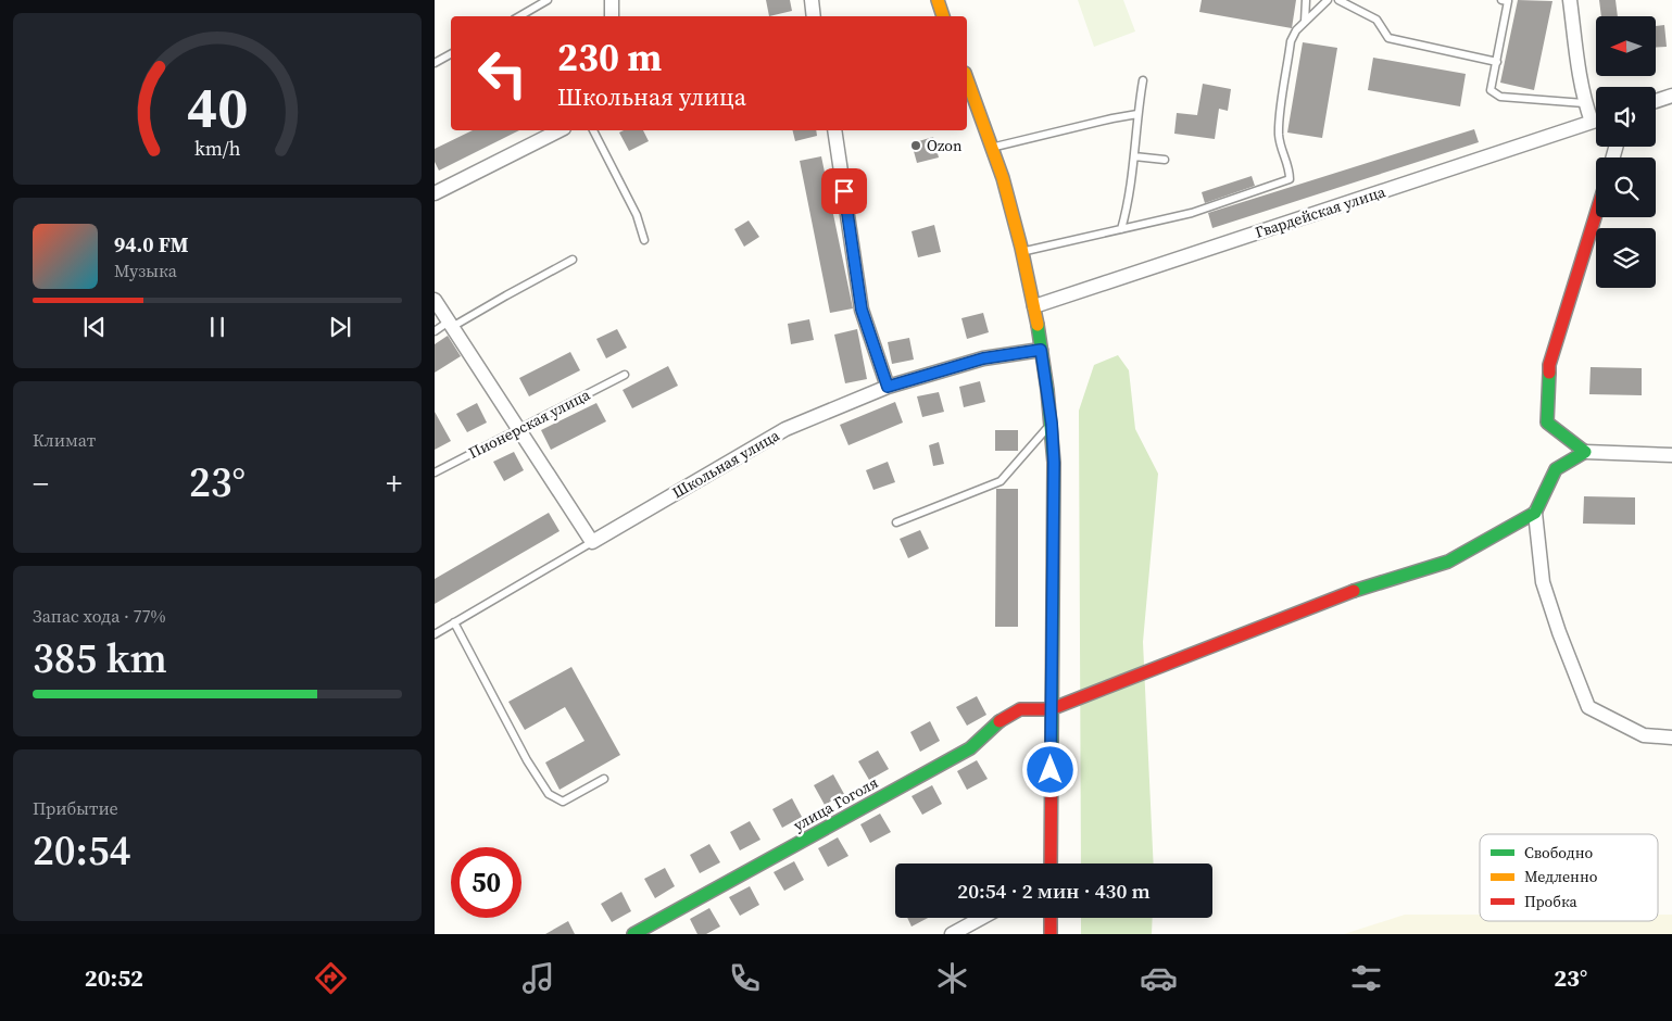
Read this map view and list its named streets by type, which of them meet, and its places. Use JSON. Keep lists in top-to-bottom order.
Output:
{
  "streets": {
    "street": ["Гвардейская улица", "Школьная улица", "улица Гоголя"],
    "lane": ["Пионерская улица"]
  },
  "places": ["Ozon"],
  "legend": ["Свободно", "Медленно", "Пробка"],
  "north": "left",
  "page": {
    "turn": ["230 m", "Школьная улица"],
    "song": ["94.0 FM", "Музыка"],
    "tile": [
      "Климат",
      ["Запас хода · 77%", "385 km"],
      ["Прибытие", "20:54"]
    ],
    "heat": ["−", "23°", "+"],
    "limit": "50",
    "trip": "20:54 · 2 мин · 430 m",
    "tabs": ["20:52", "23°"],
    "gauge": ["40", "km/h"]
  }
}
